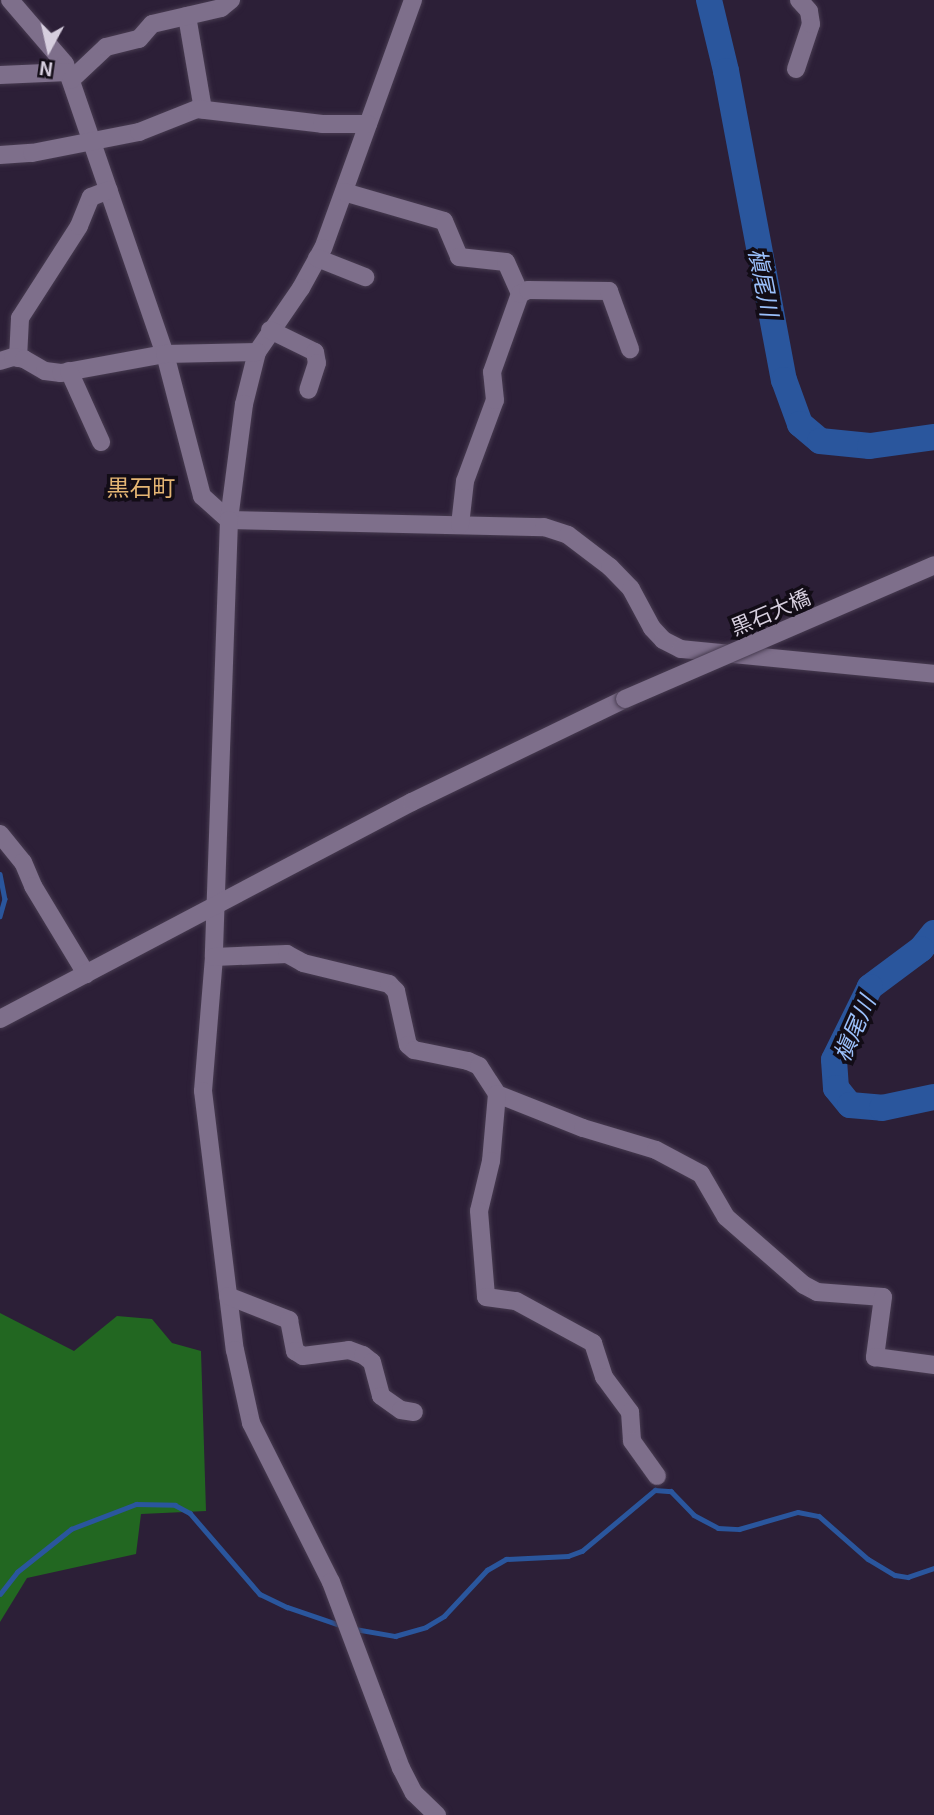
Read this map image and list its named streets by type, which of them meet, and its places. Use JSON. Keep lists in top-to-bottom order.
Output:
{
  "streets": {
    "street": ["黒石大橋"]
  },
  "districts": ["黒石町"],
  "water": ["槇尾川"],
  "north": "bottom"
}
